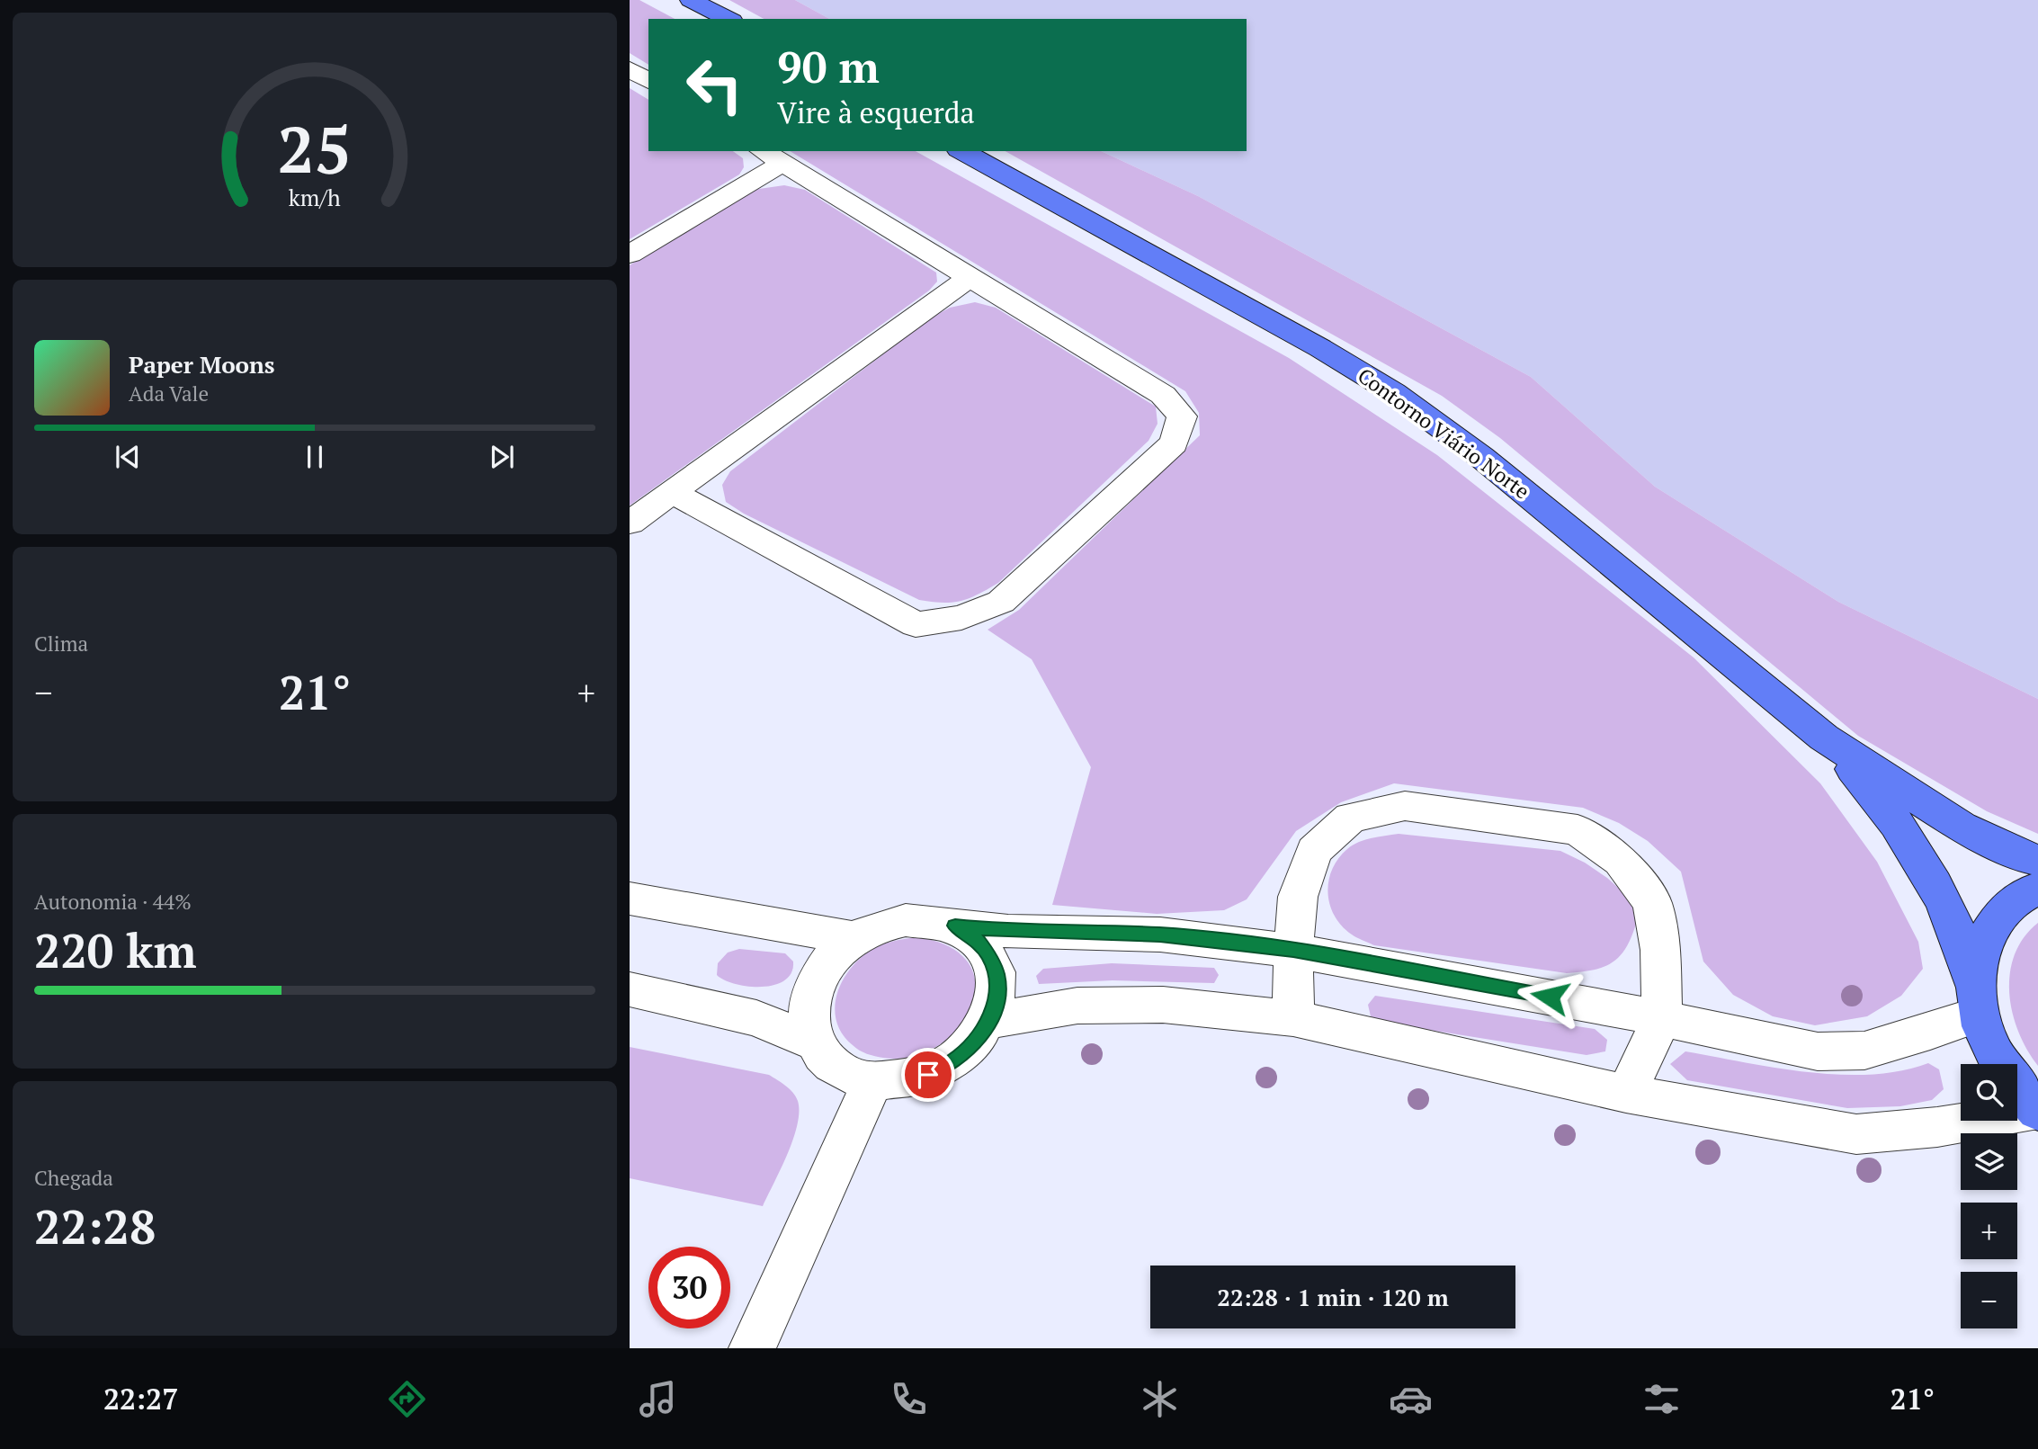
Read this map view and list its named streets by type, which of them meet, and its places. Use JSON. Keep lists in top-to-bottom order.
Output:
{
  "streets": {
    "main road": ["Contorno Viário Norte"]
  },
  "page": {
    "turn": ["90 m", "Vire à esquerda"],
    "song": ["Paper Moons", "Ada Vale"],
    "tile": [
      "Clima",
      ["Autonomia · 44%", "220 km"],
      ["Chegada", "22:28"]
    ],
    "heat": ["−", "21°", "+"],
    "map_buttons": ["+", "−"],
    "limit": "30",
    "trip": "22:28 · 1 min · 120 m",
    "tabs": ["22:27", "21°"],
    "gauge": ["25", "km/h"]
  }
}
